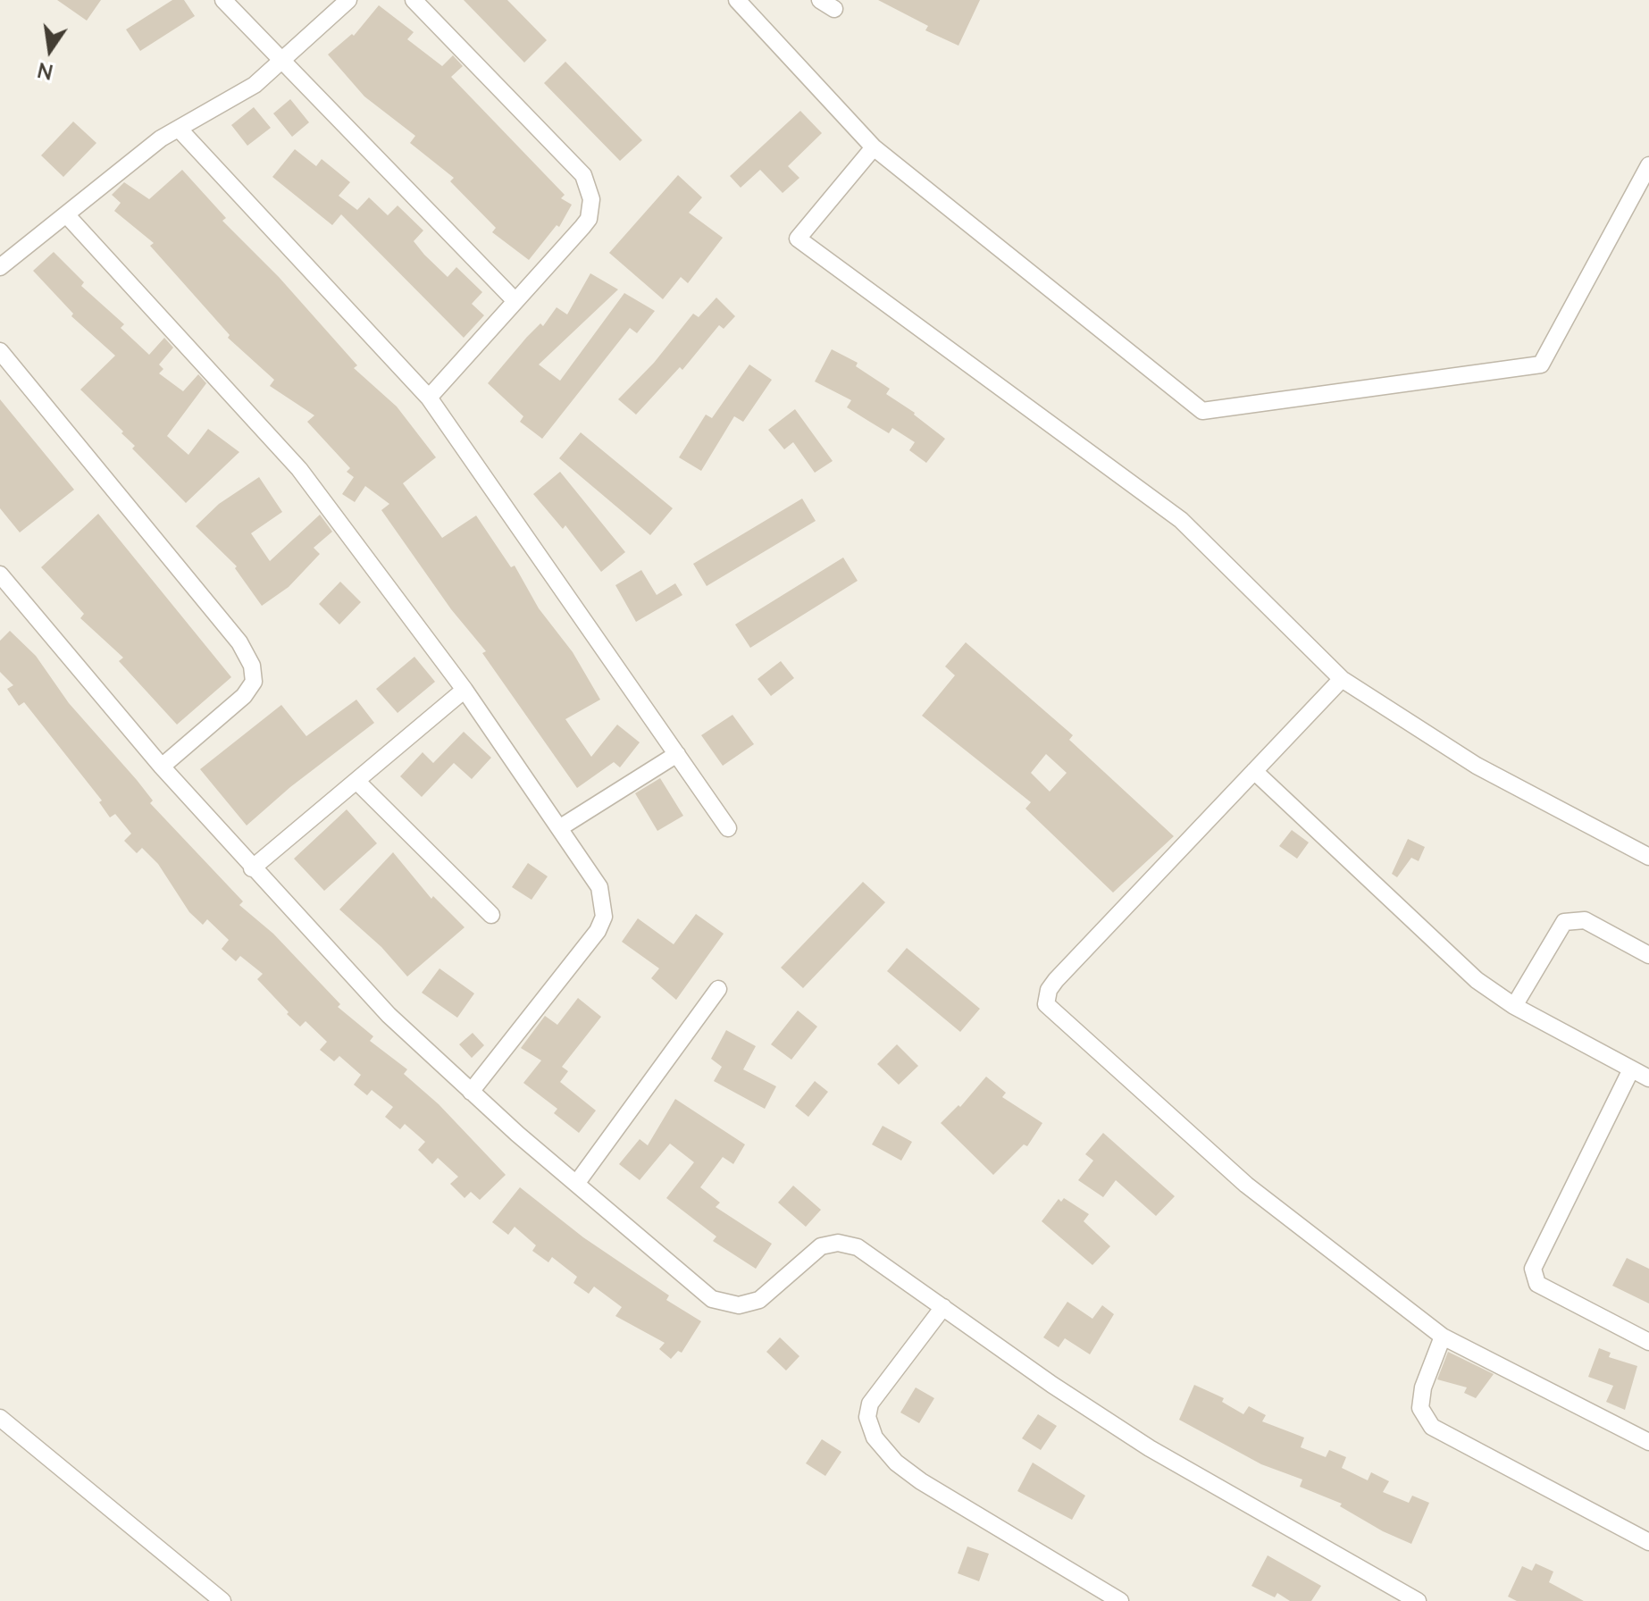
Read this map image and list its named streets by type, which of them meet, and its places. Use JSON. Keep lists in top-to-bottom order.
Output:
{
  "north": "bottom"
}
